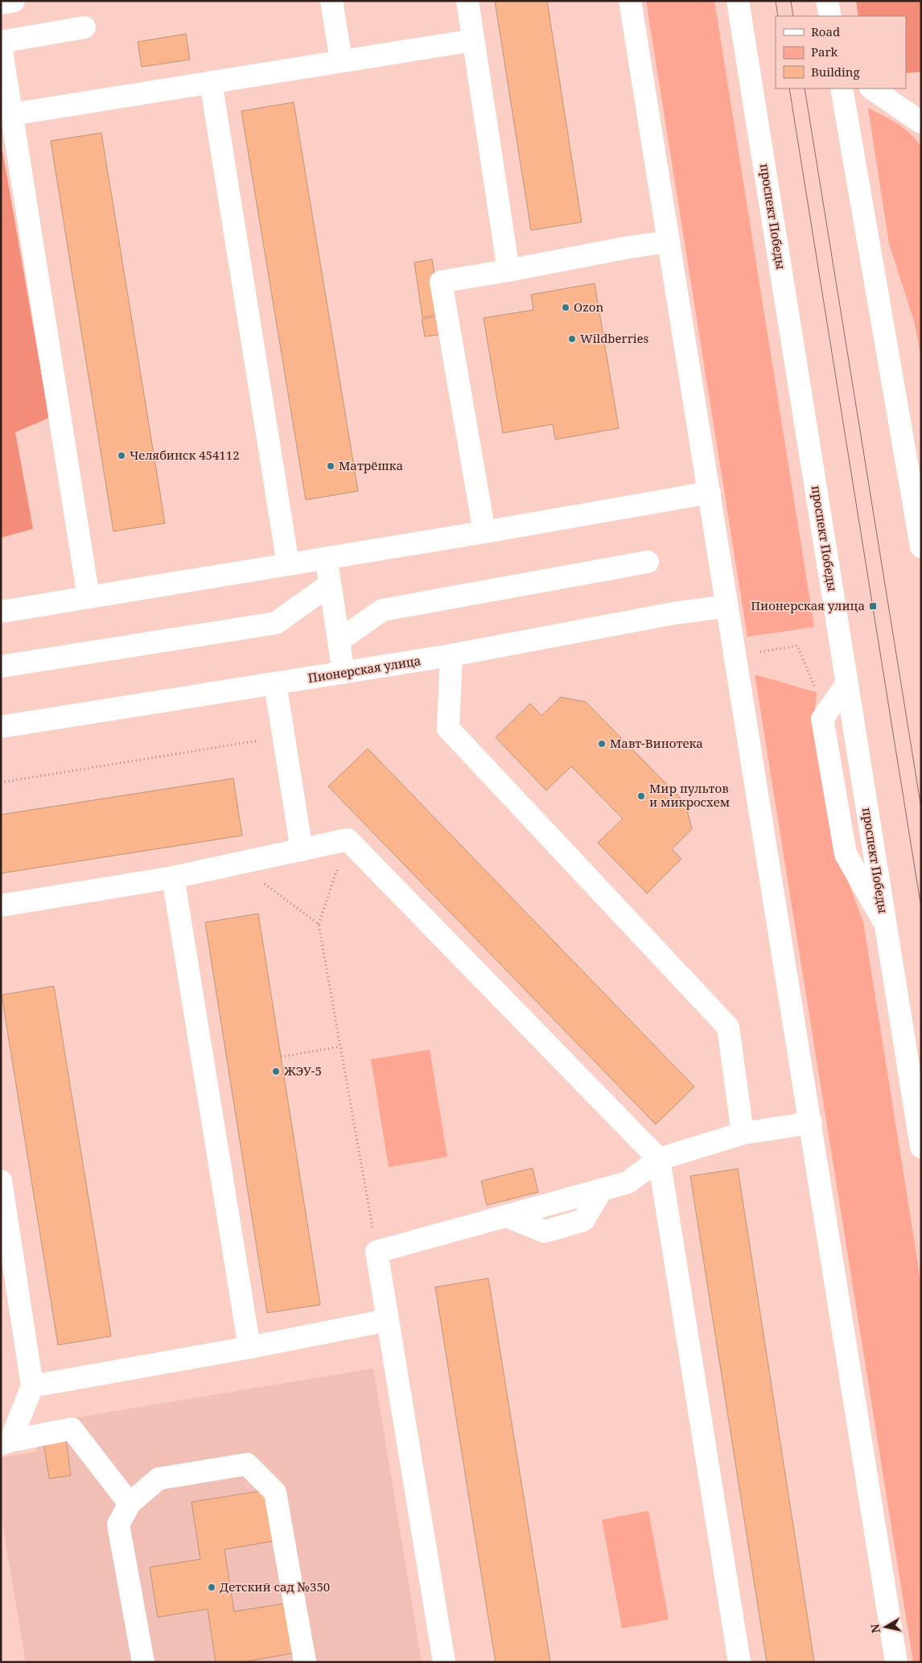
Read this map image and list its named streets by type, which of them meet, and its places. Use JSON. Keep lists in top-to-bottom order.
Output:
{
  "streets": {
    "street": ["проспект Победы", "Пионерская улица"]
  },
  "places": {
    "other": [
      "Ozon",
      "Wildberries",
      "Челябинск 454112",
      "Матрёшка",
      "Мавт-Винотека",
      "Мир пультов и микросхем",
      "ЖЭУ-5",
      "Детский сад №350"
    ],
    "transit": ["Пионерская улица"]
  },
  "legend": ["Road", "Park", "Building"],
  "north": "left"
}
